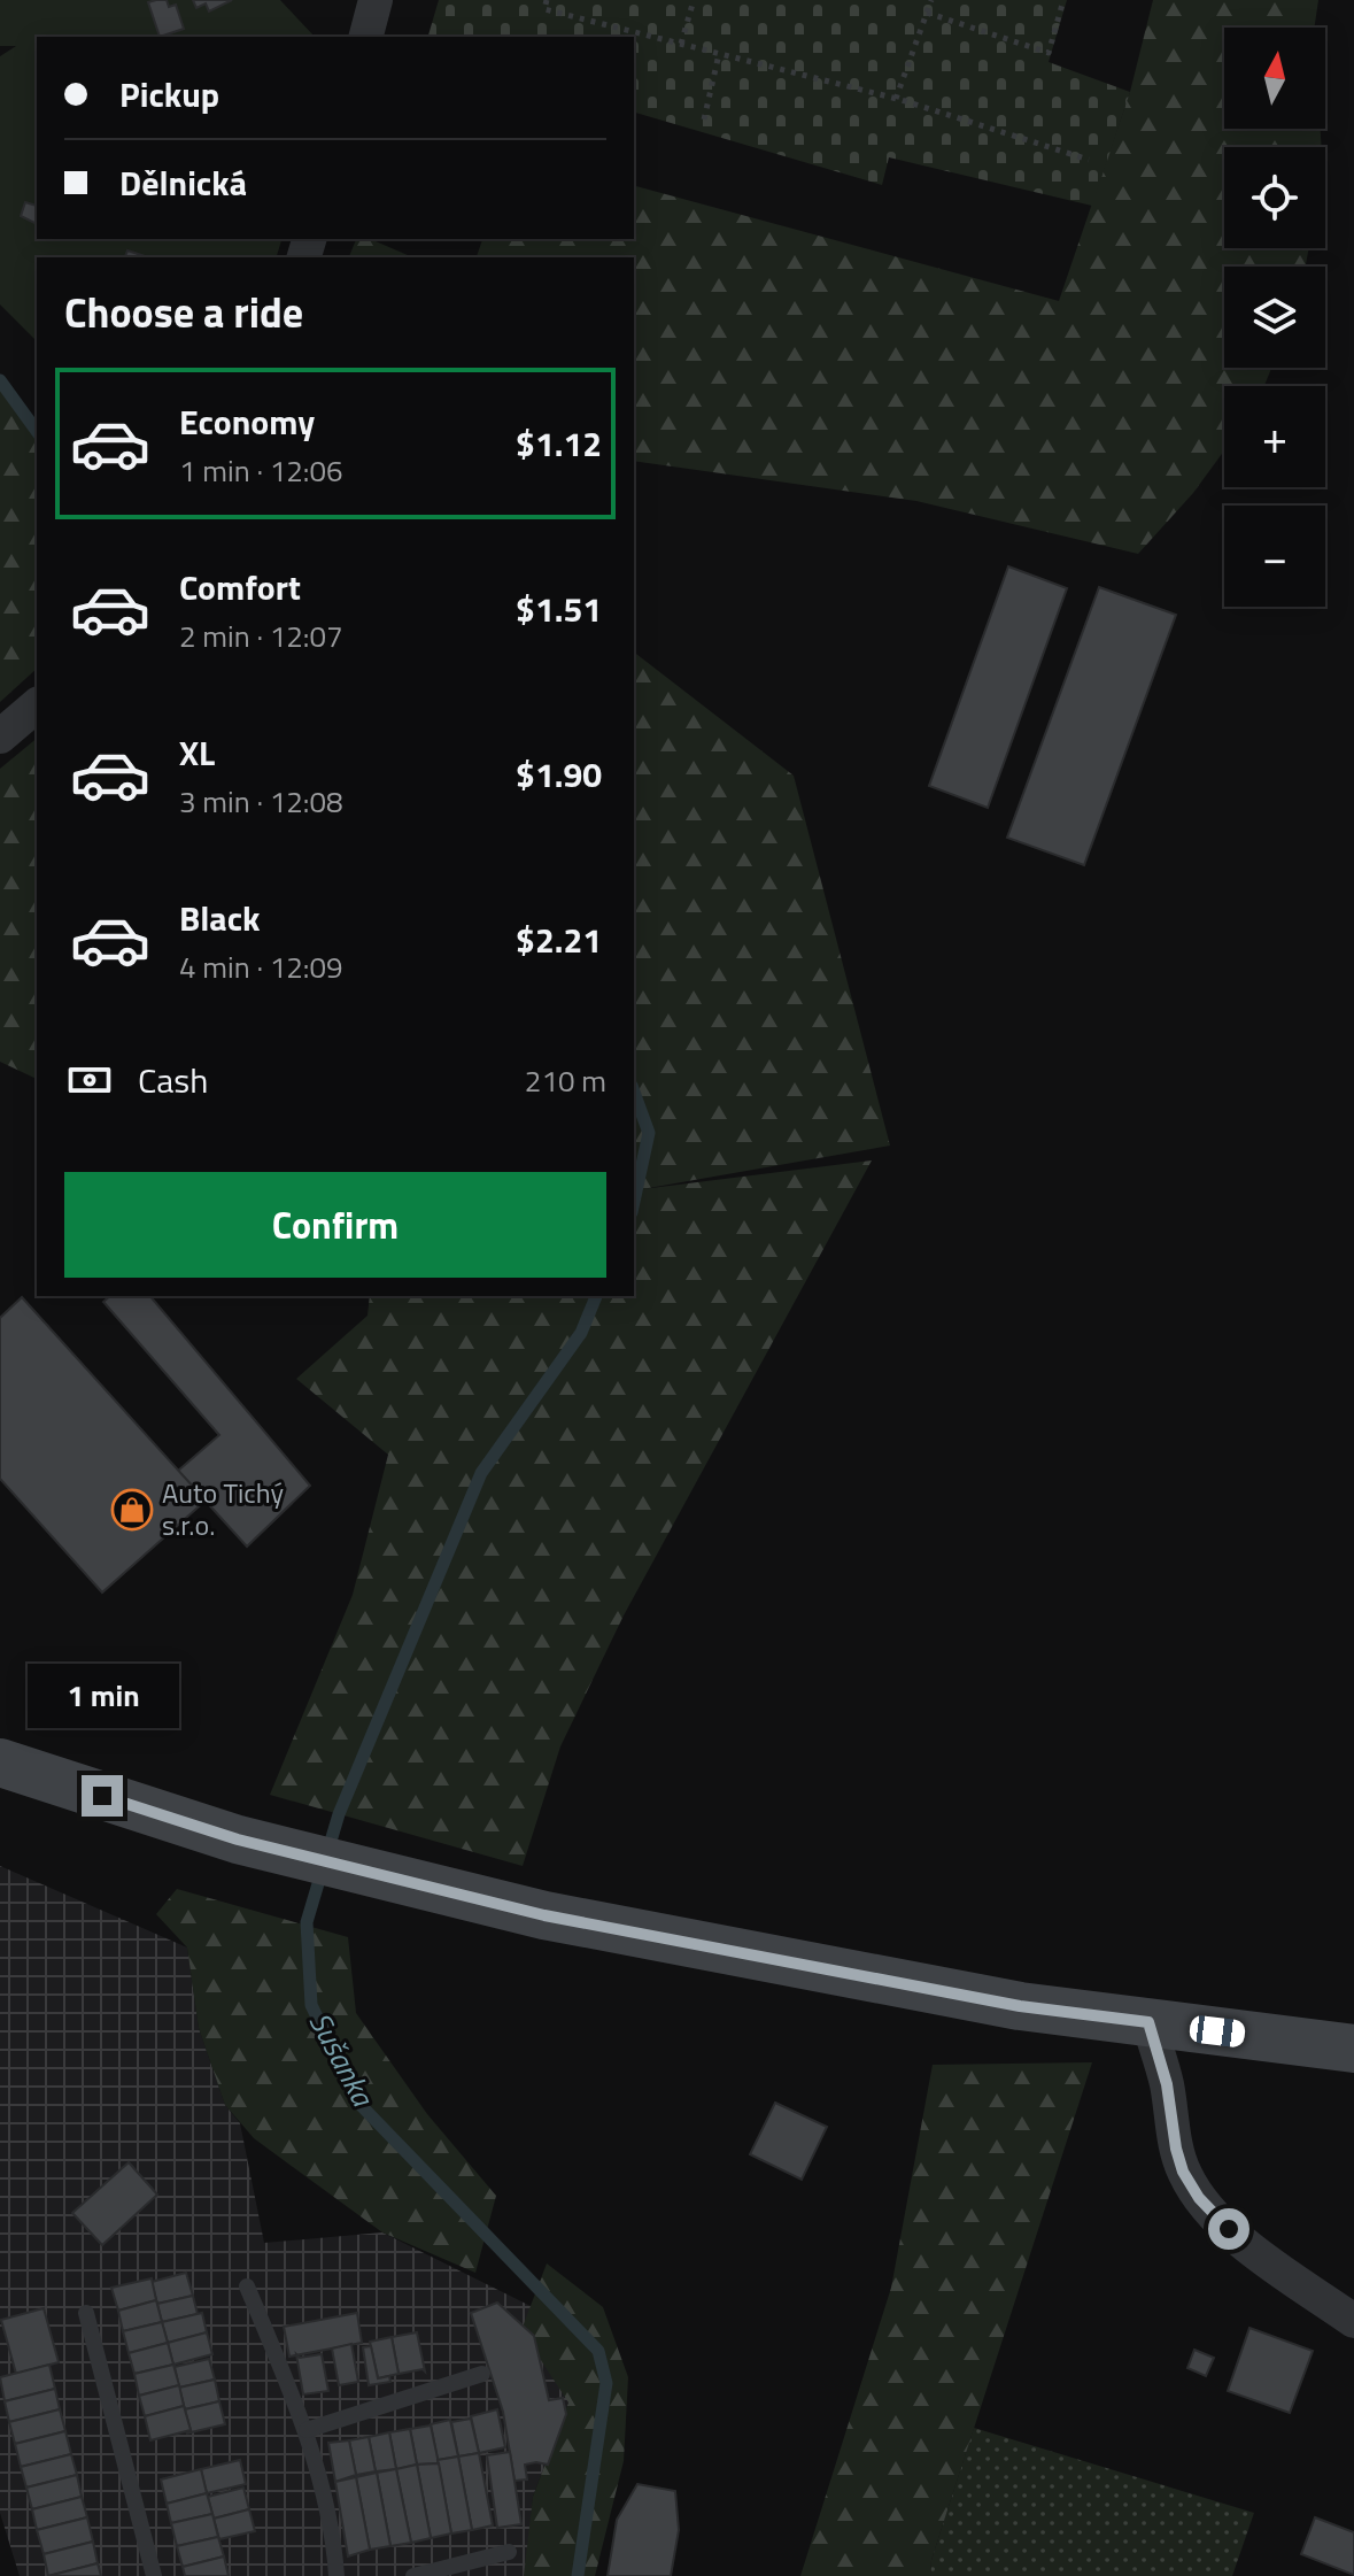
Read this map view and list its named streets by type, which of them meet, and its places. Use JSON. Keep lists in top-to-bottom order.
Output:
{
  "water": ["Sušanka"],
  "places": {
    "shop": ["Auto Tichý s.r.o."]
  },
  "north": "top",
  "page": {
    "map_buttons": ["+", "−"],
    "banner": ["Pickup", "Dělnická"],
    "heading": "Choose a ride",
    "list": [
      {
        "name": "Economy",
        "note": "1 min · 12:06",
        "value": "$1.12"
      },
      {
        "name": "Comfort",
        "note": "2 min · 12:07",
        "value": "$1.51"
      },
      {
        "name": "XL",
        "note": "3 min · 12:08",
        "value": "$1.90"
      },
      {
        "name": "Black",
        "note": "4 min · 12:09",
        "value": "$2.21"
      }
    ],
    "pay": ["Cash", "210 m"],
    "buttons": "Confirm",
    "bubble": "1 min"
  }
}
